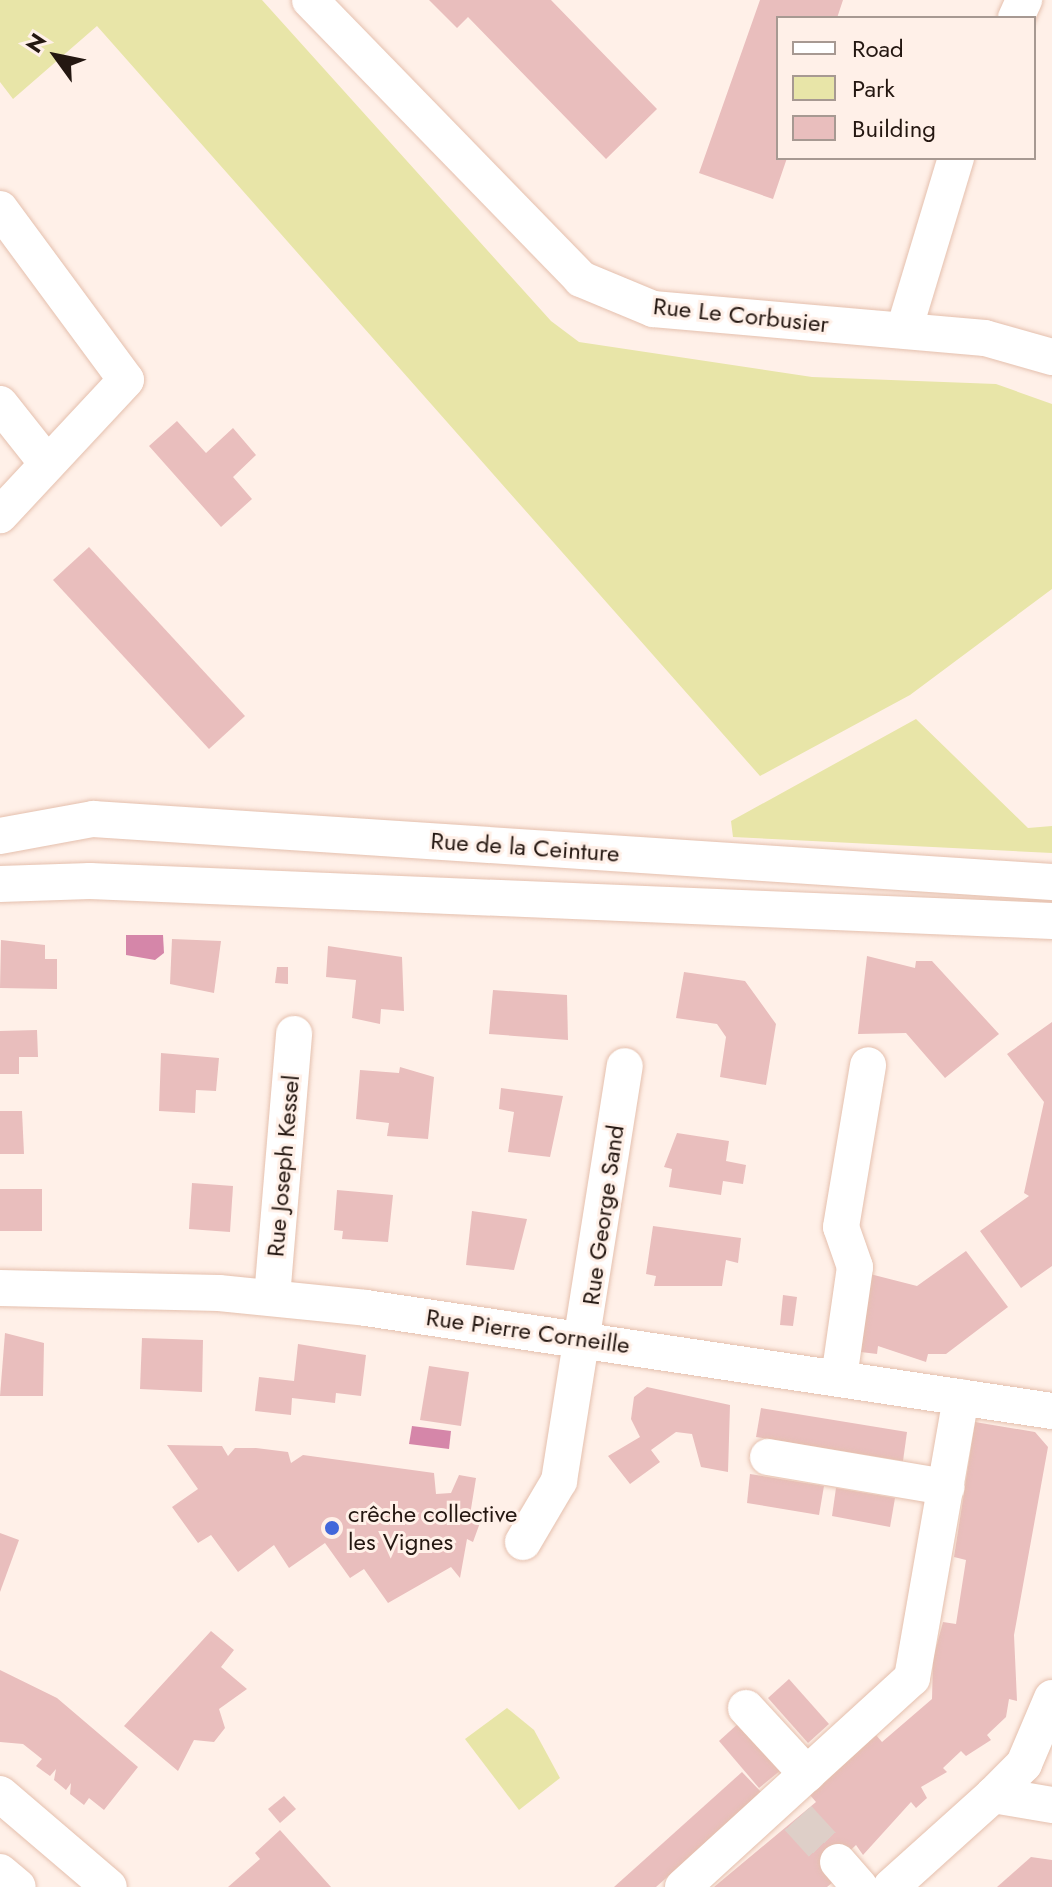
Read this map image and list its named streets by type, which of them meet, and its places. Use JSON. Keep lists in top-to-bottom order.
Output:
{
  "streets": {
    "street": [
      "Rue Le Corbusier",
      "Rue de la Ceinture",
      "Rue Joseph Kessel",
      "Rue George Sand",
      "Rue Pierre Corneille"
    ]
  },
  "crossings": [
    ["Rue Joseph Kessel", "Rue Pierre Corneille"],
    ["Rue George Sand", "Rue Pierre Corneille"]
  ],
  "places": ["crêche collective les Vignes"],
  "legend": ["Road", "Park", "Building"],
  "north": "top left"
}
